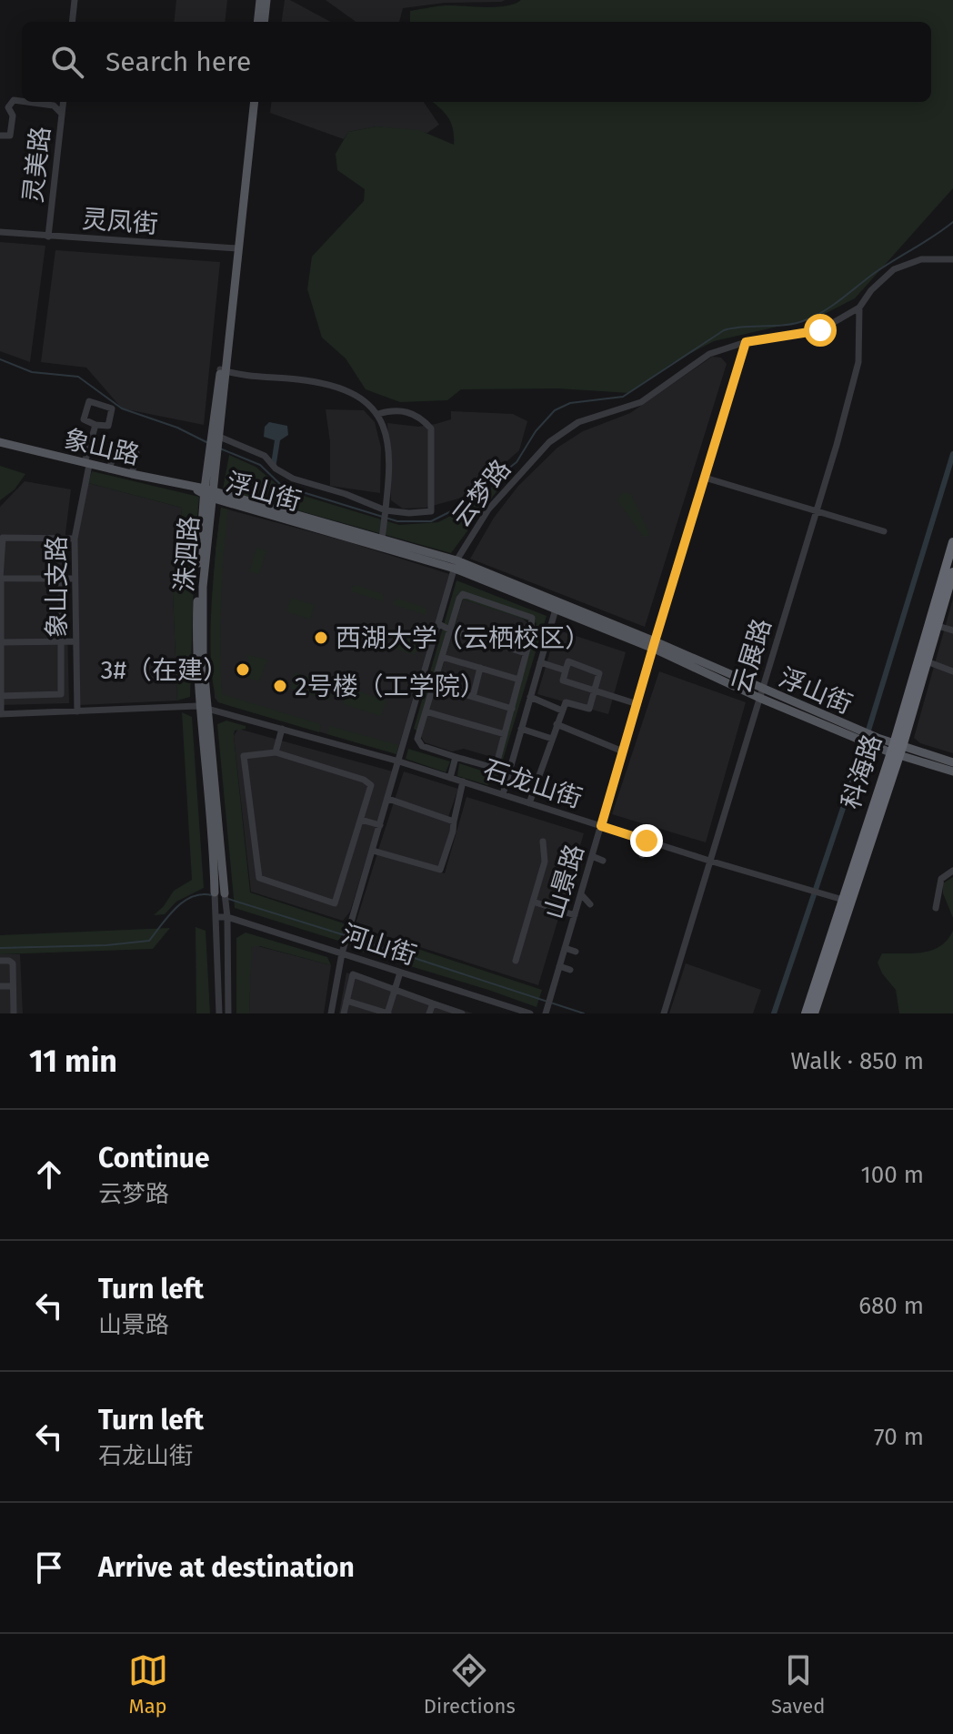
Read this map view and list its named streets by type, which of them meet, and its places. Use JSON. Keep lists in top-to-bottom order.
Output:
{
  "streets": {
    "highway": ["科海路"],
    "main road": ["象山路", "浮山街", "洙泗路"],
    "street": [
      "灵美路",
      "灵凤街",
      "云梦路",
      "象山支路",
      "云展路",
      "石龙山街",
      "山景路",
      "河山街"
    ]
  },
  "crossings": [
    ["灵美路", "灵凤街"],
    ["灵凤街", "洙泗路"],
    ["象山路", "浮山街"],
    ["象山路", "洙泗路"],
    ["象山路", "象山支路"],
    ["浮山街", "云梦路"],
    ["浮山街", "洙泗路"],
    ["浮山街", "云展路"],
    ["浮山街", "科海路"],
    ["浮山街", "山景路"],
    ["云梦路", "云展路"],
    ["云梦路", "石龙山街"],
    ["云梦路", "山景路"],
    ["云梦路", "河山街"],
    ["洙泗路", "石龙山街"],
    ["洙泗路", "河山街"],
    ["象山支路", "石龙山街"],
    ["云展路", "石龙山街"],
    ["科海路", "石龙山街"],
    ["石龙山街", "山景路"]
  ],
  "places": ["西湖大学（云栖校区）", "3#（在建）", "2号楼（工学院）"],
  "page": {
    "search": "Search here",
    "heading": ["11 min", "Walk · 850 m"],
    "list": [
      ["Continue", "云梦路", "100 m"],
      ["Turn left", "山景路", "680 m"],
      ["Turn left", "石龙山街", "70 m"],
      "Arrive at destination"
    ],
    "nav": ["Map", "Directions", "Saved"]
  }
}
